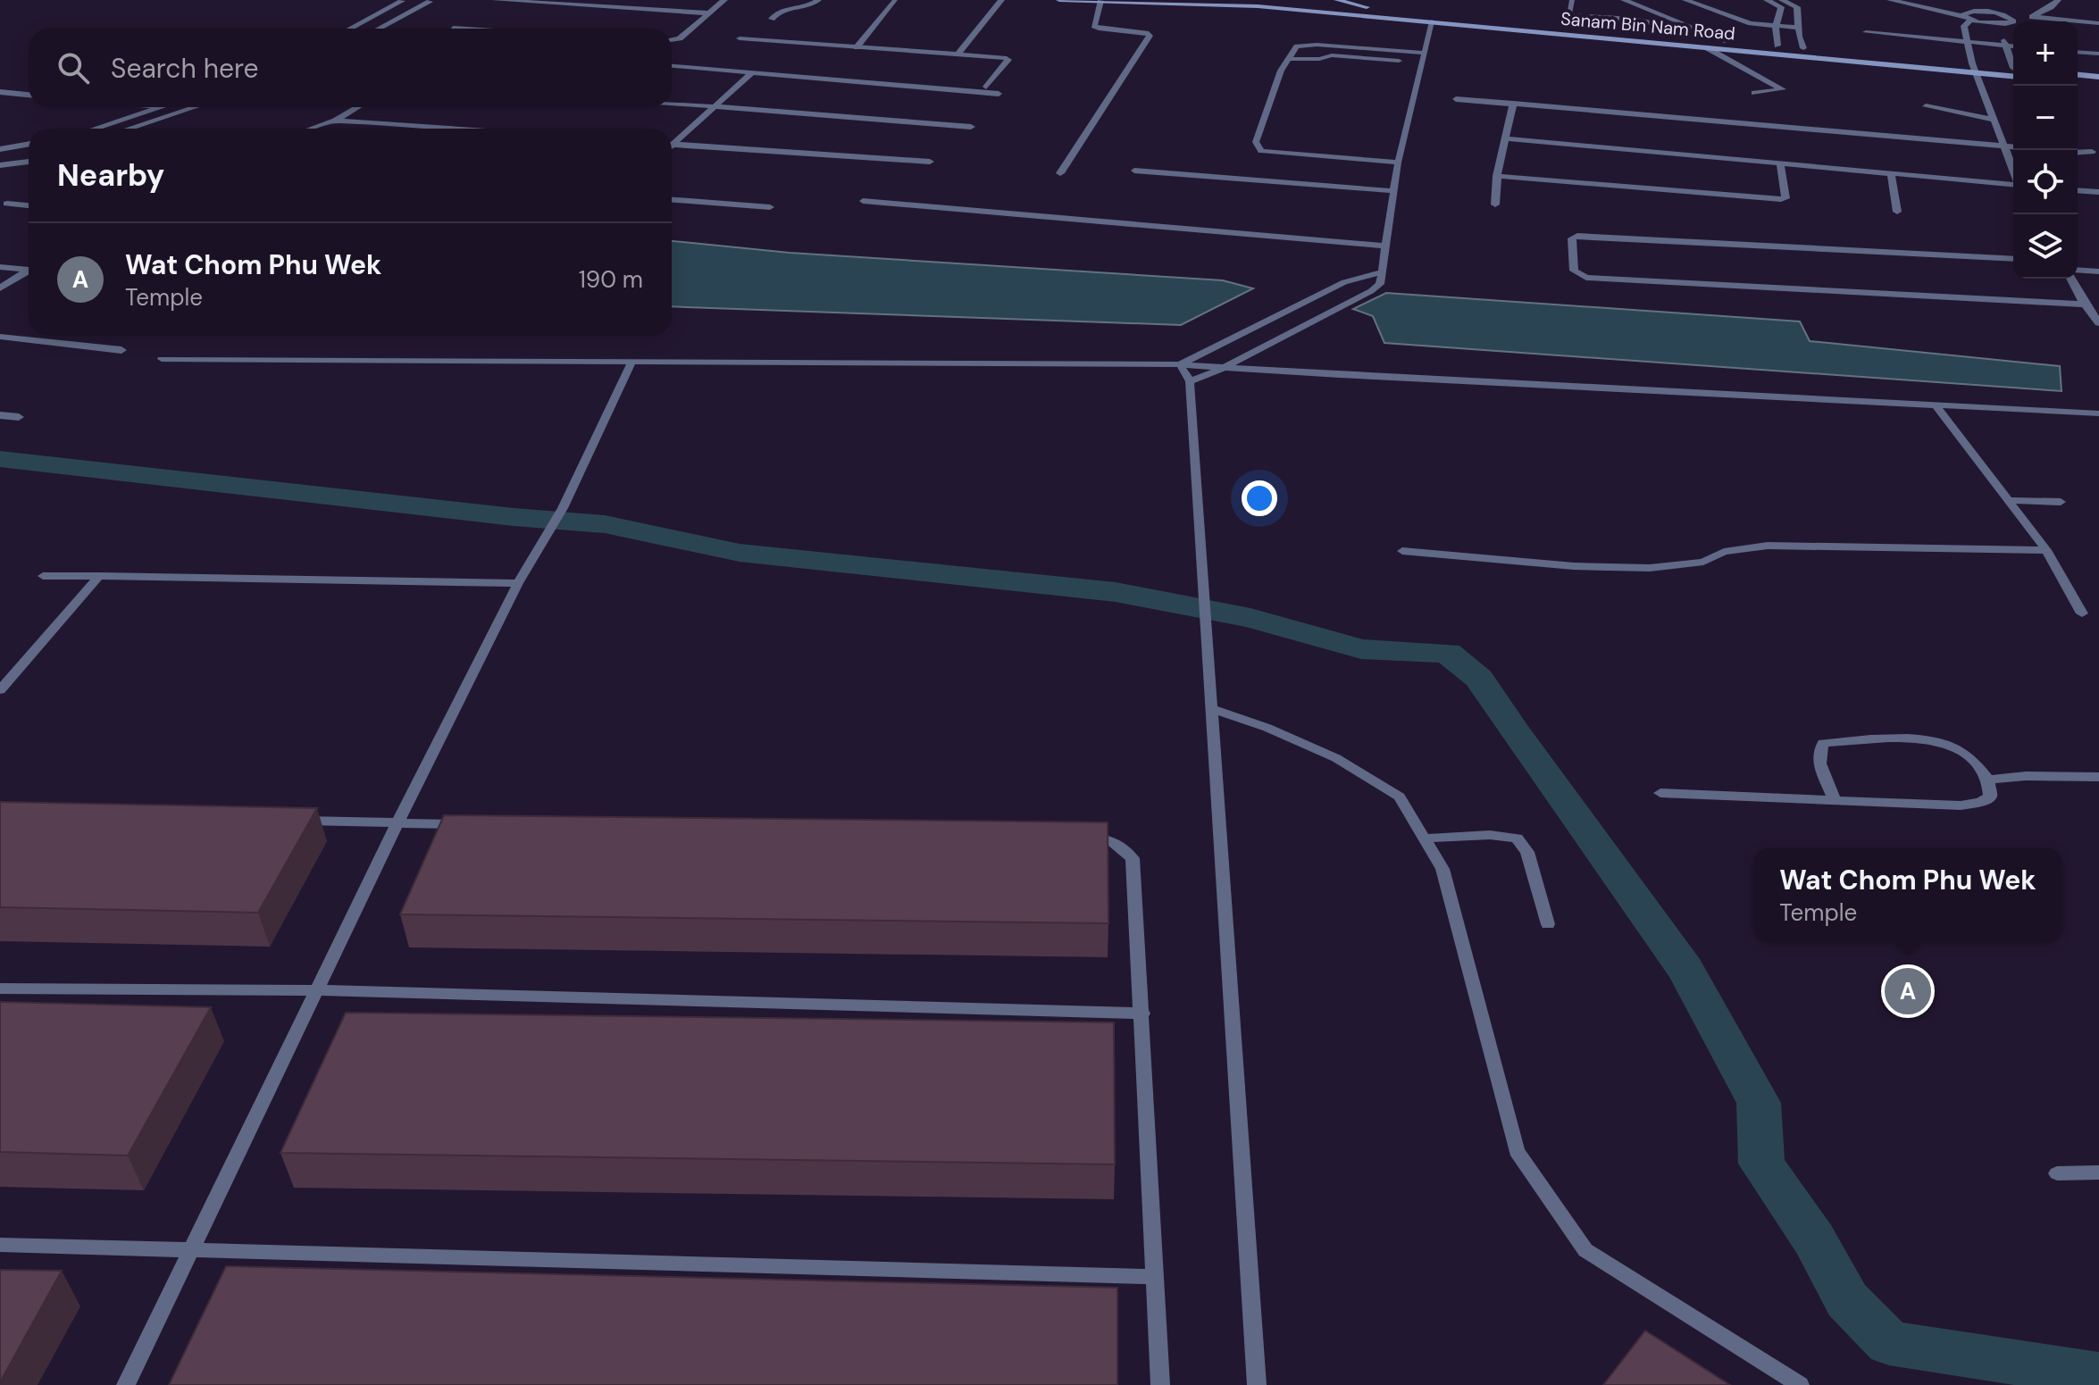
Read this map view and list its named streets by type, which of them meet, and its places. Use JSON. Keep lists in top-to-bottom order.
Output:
{
  "streets": {
    "main road": ["Sanam Bin Nam Road"]
  },
  "page": {
    "map_buttons": ["+", "−"],
    "search": "Search here",
    "heading": "Nearby",
    "list": [
      {
        "mark": "A",
        "name": "Wat Chom Phu Wek",
        "note": "Temple",
        "value": "190 m"
      }
    ],
    "popup": ["Wat Chom Phu Wek", "Temple"],
    "pins": "A"
  }
}
